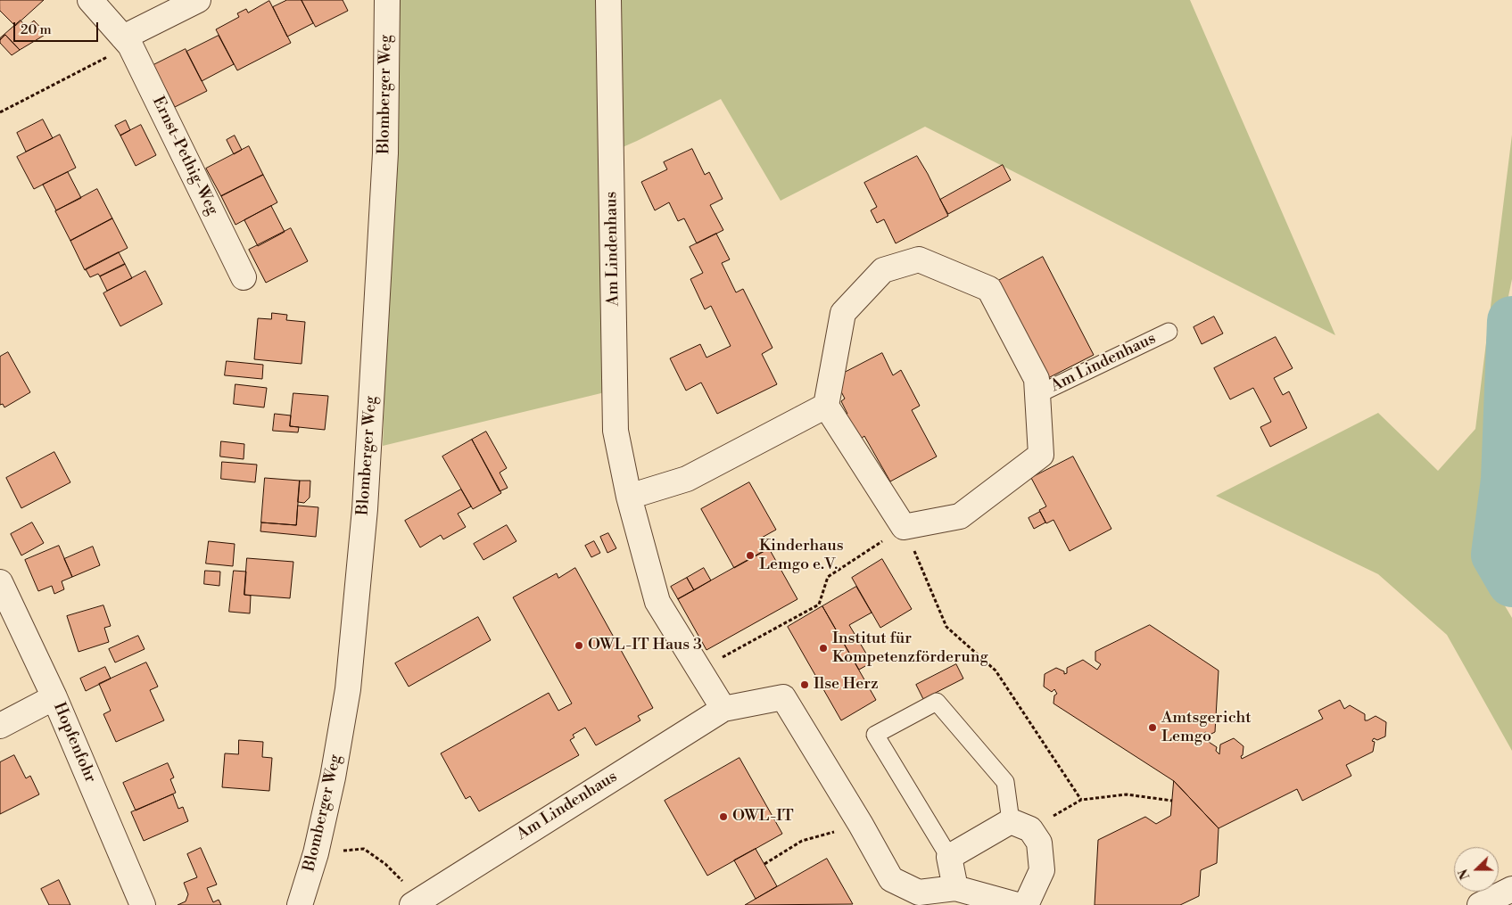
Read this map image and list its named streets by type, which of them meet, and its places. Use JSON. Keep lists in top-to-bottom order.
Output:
{
  "streets": {
    "street": [
      "Blomberger Weg",
      "Ernst-Pethig-Weg",
      "Am Lindenhaus",
      "Hopfenfohr"
    ]
  },
  "places": [
    "Kinderhaus Lemgo e.V.",
    "OWL-IT Haus 3",
    "Institut für Kompetenzförderung",
    "Ilse Herz",
    "Amtsgericht Lemgo",
    "OWL-IT"
  ],
  "scale_bar": "20 m",
  "north": "left"
}
